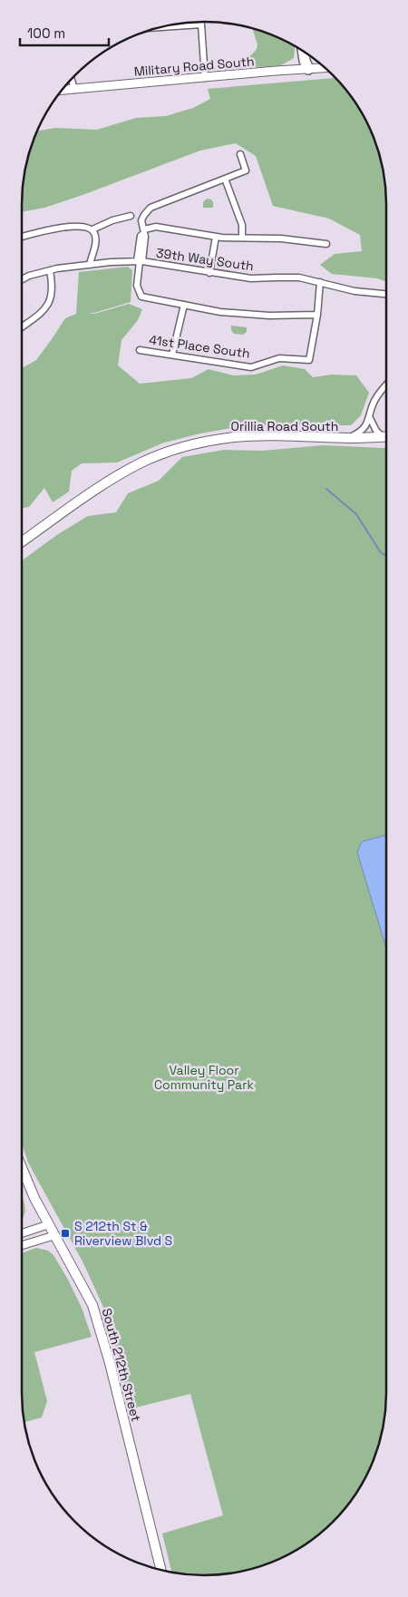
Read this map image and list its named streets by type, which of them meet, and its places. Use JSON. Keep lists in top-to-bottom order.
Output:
{
  "streets": {
    "main road": ["Military Road South", "Orillia Road South", "South 212th Street"],
    "street": ["39th Way South", "41st Place South"]
  },
  "parks": ["Valley Floor Community Park"],
  "places": {
    "transit": ["S 212th St & Riverview Blvd S"]
  },
  "scale_bar": "100 m"
}
